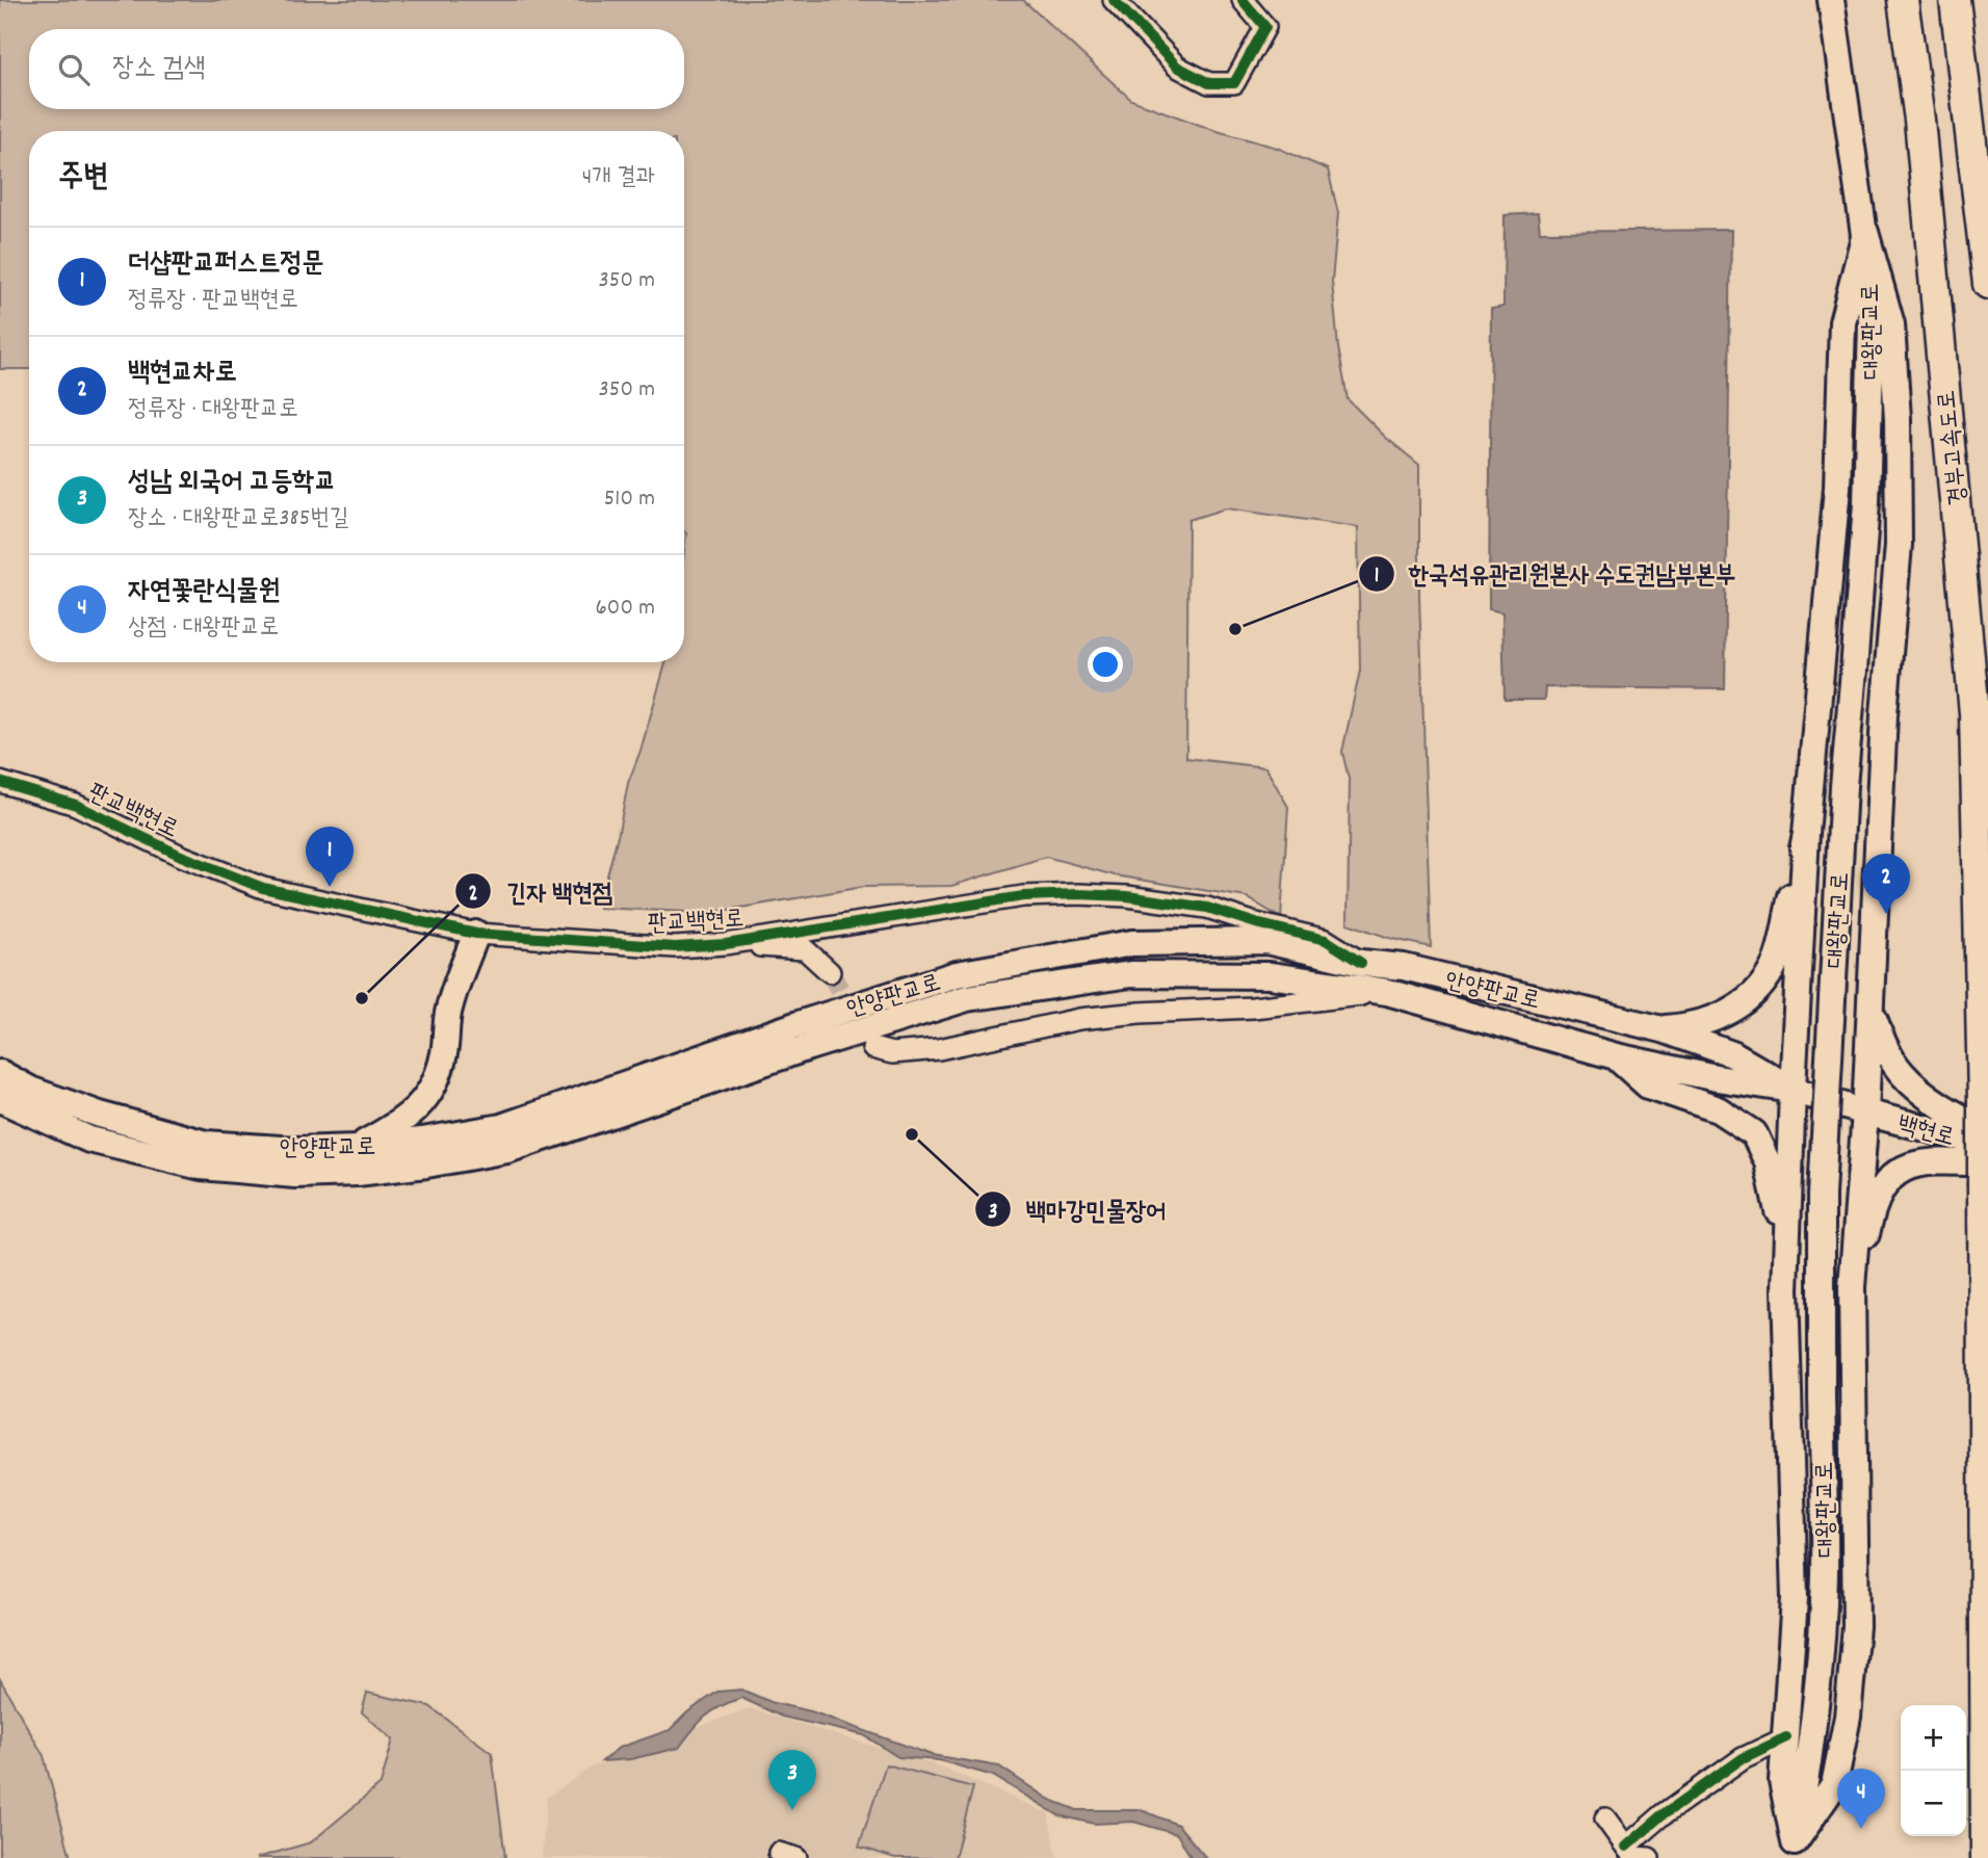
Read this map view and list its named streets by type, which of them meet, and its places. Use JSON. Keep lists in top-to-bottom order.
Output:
{
  "streets": {
    "highway": ["경부고속도로"],
    "main road": ["대왕판교로", "안양판교로", "백현로"],
    "street": ["판교백현로"]
  },
  "crossings": [
    ["대왕판교로", "안양판교로"],
    ["대왕판교로", "백현로"],
    ["판교백현로", "안양판교로"],
    ["안양판교로", "백현로"]
  ],
  "places": ["한국석유관리원본사 수도권남부본부", "긴자 백현점", "백마강민물장어"],
  "page": {
    "search": "장소 검색",
    "heading": ["주변", "4개 결과"],
    "list": [
      {
        "mark": "1",
        "name": "더샵판교퍼스트정문",
        "note": "정류장 · 판교백현로",
        "value": "350 m"
      },
      {
        "mark": "2",
        "name": "백현교차로",
        "note": "정류장 · 대왕판교로",
        "value": "350 m"
      },
      {
        "mark": "3",
        "name": "성남 외국어 고등학교",
        "note": "장소 · 대왕판교로385번길",
        "value": "510 m"
      },
      {
        "mark": "4",
        "name": "자연꽃란식물원",
        "note": "상점 · 대왕판교로",
        "value": "600 m"
      }
    ],
    "pins": [
      "1",
      "2",
      "3",
      "4"
    ],
    "map_buttons": ["+", "−"]
  }
}
